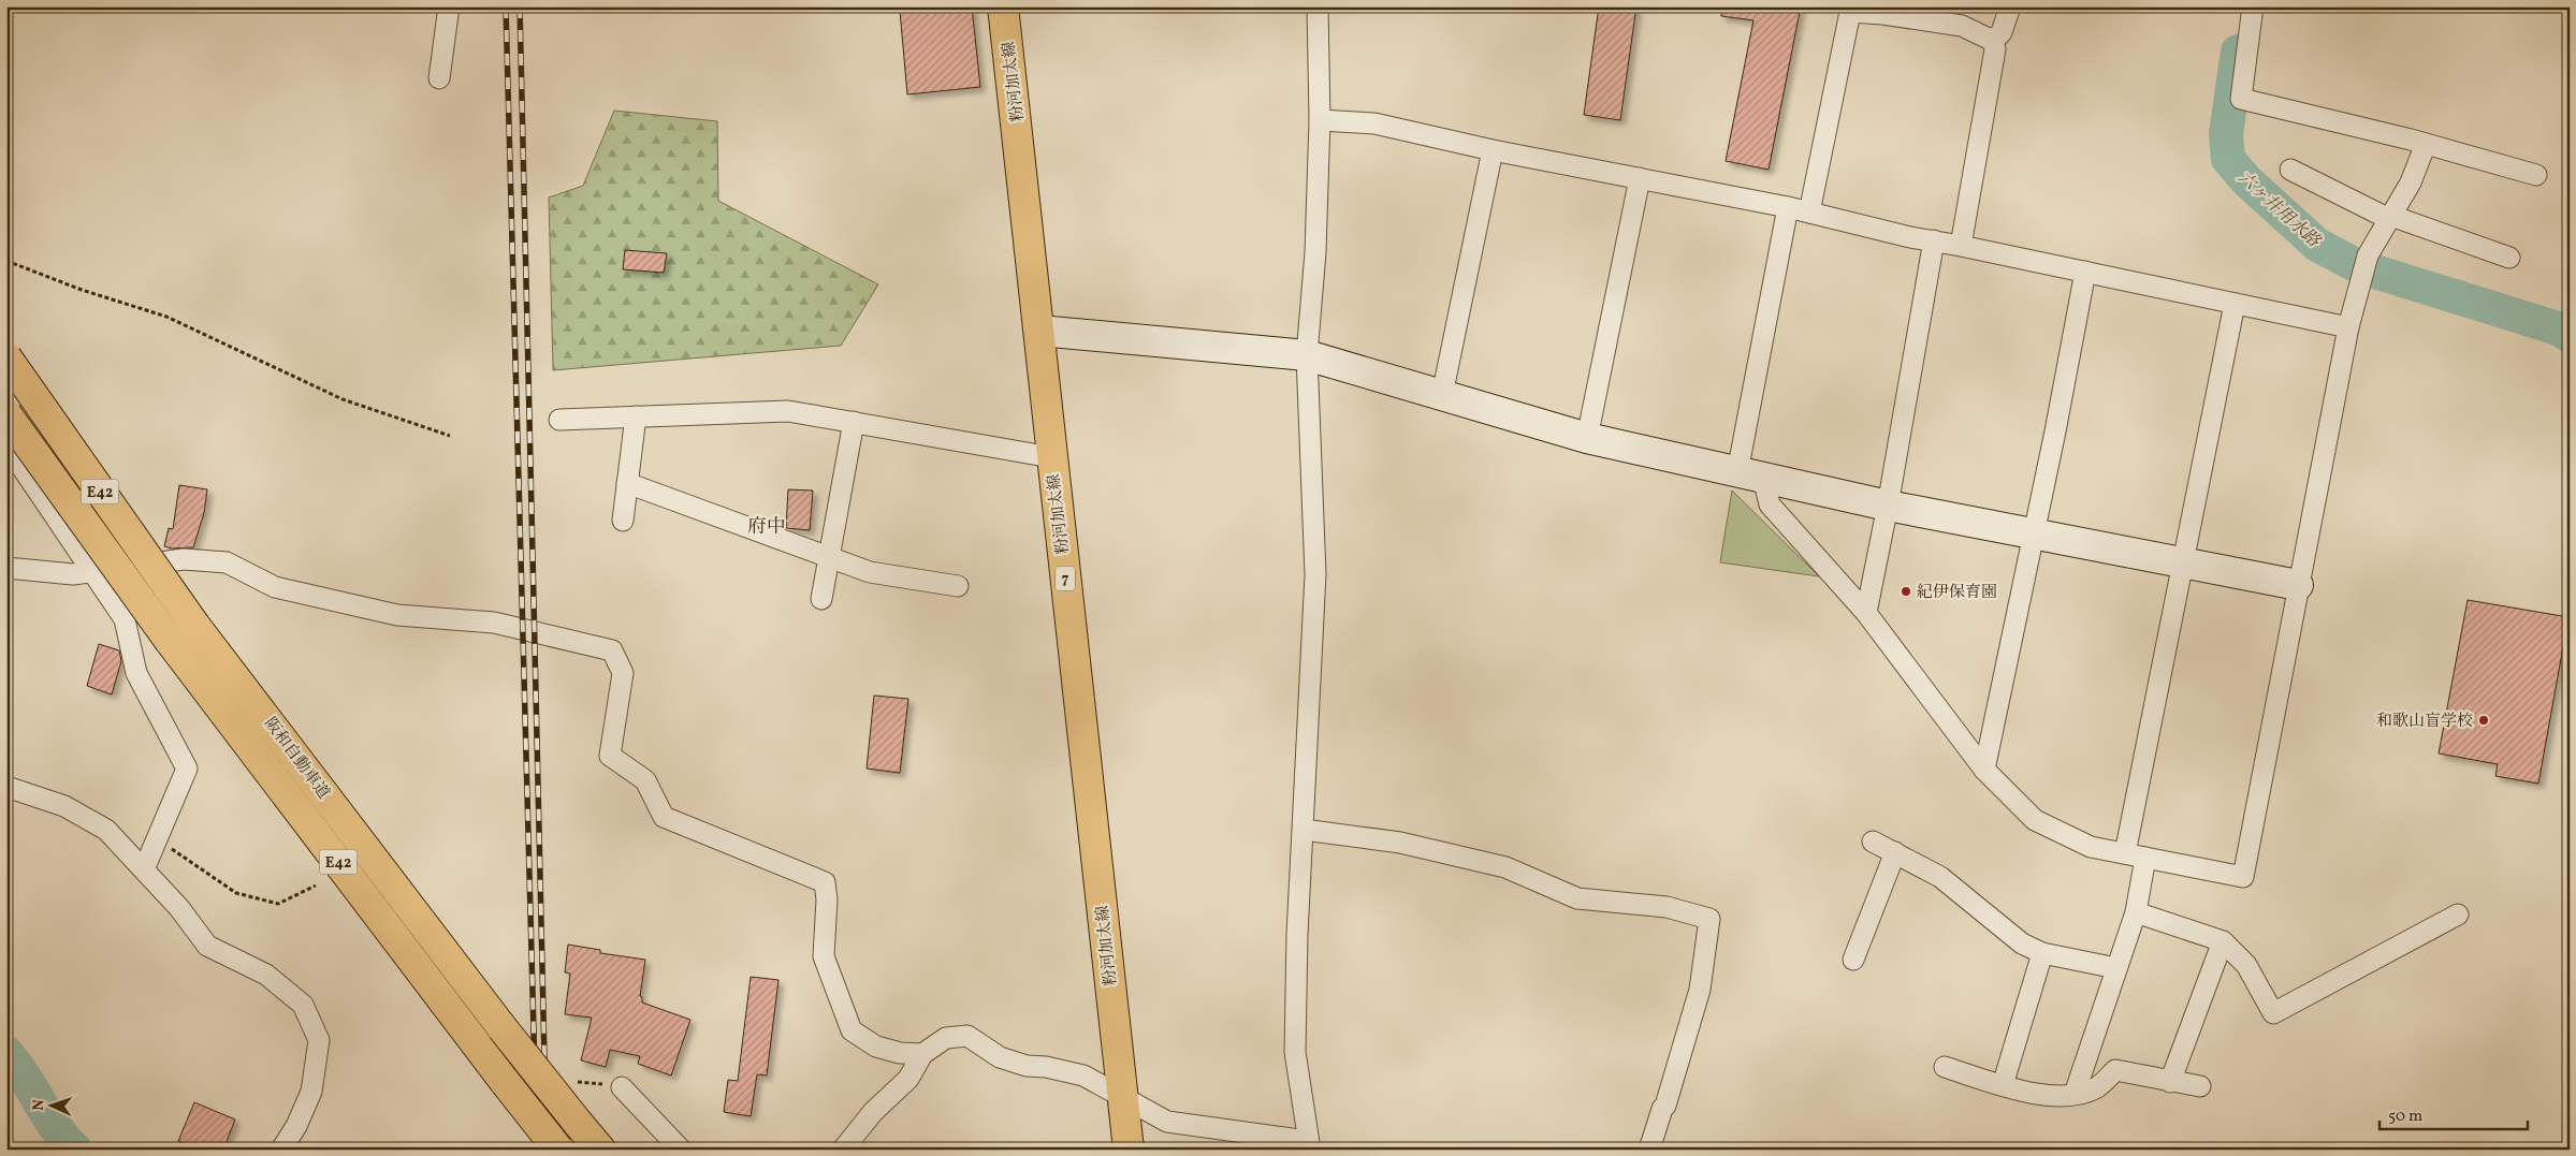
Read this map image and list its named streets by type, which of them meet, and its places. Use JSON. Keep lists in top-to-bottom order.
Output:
{
  "streets": {
    "main road": [
      "粉河加太線",
      "E42",
      "7",
      "阪和自動車道"
    ]
  },
  "districts": ["府中"],
  "water": ["六ヶ井用水路"],
  "places": ["紀伊保育園", "和歌山盲学校"],
  "scale_bar": "50 m",
  "north": "left"
}
